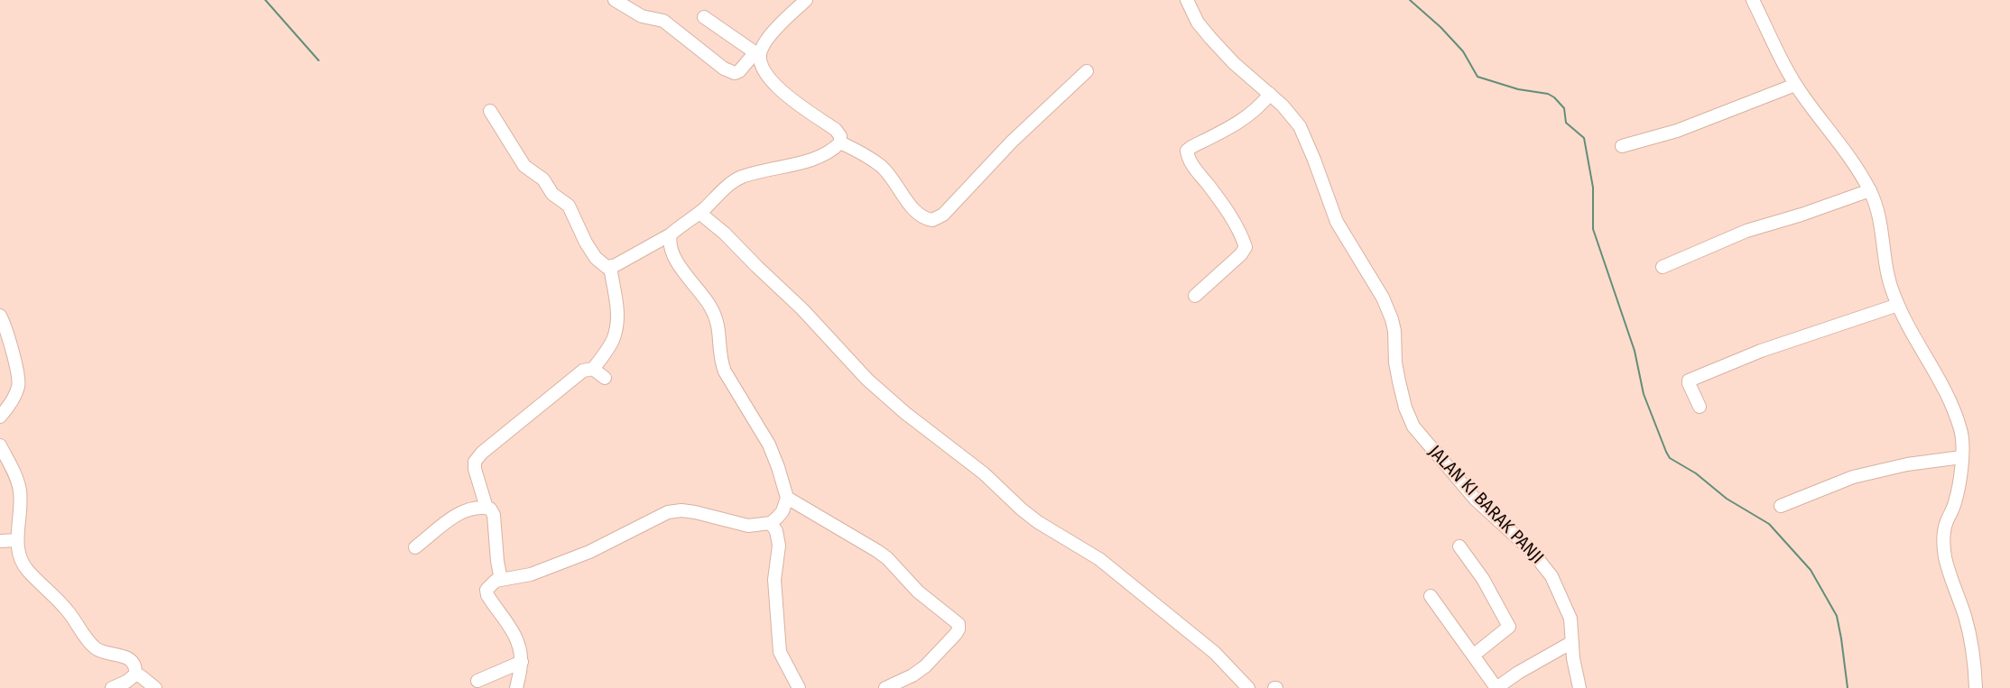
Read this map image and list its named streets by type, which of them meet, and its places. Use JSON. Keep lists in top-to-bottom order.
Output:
{
  "streets": {
    "street": ["JALAN KI BARAK PANJI"]
  }
}
